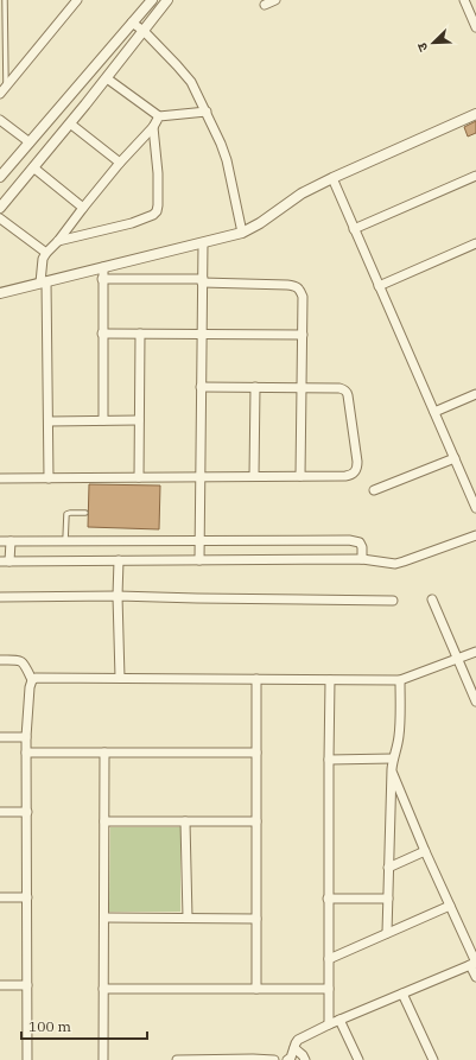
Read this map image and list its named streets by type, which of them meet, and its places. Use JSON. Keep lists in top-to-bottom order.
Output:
{
  "scale_bar": "100 m",
  "north": "bottom left"
}
